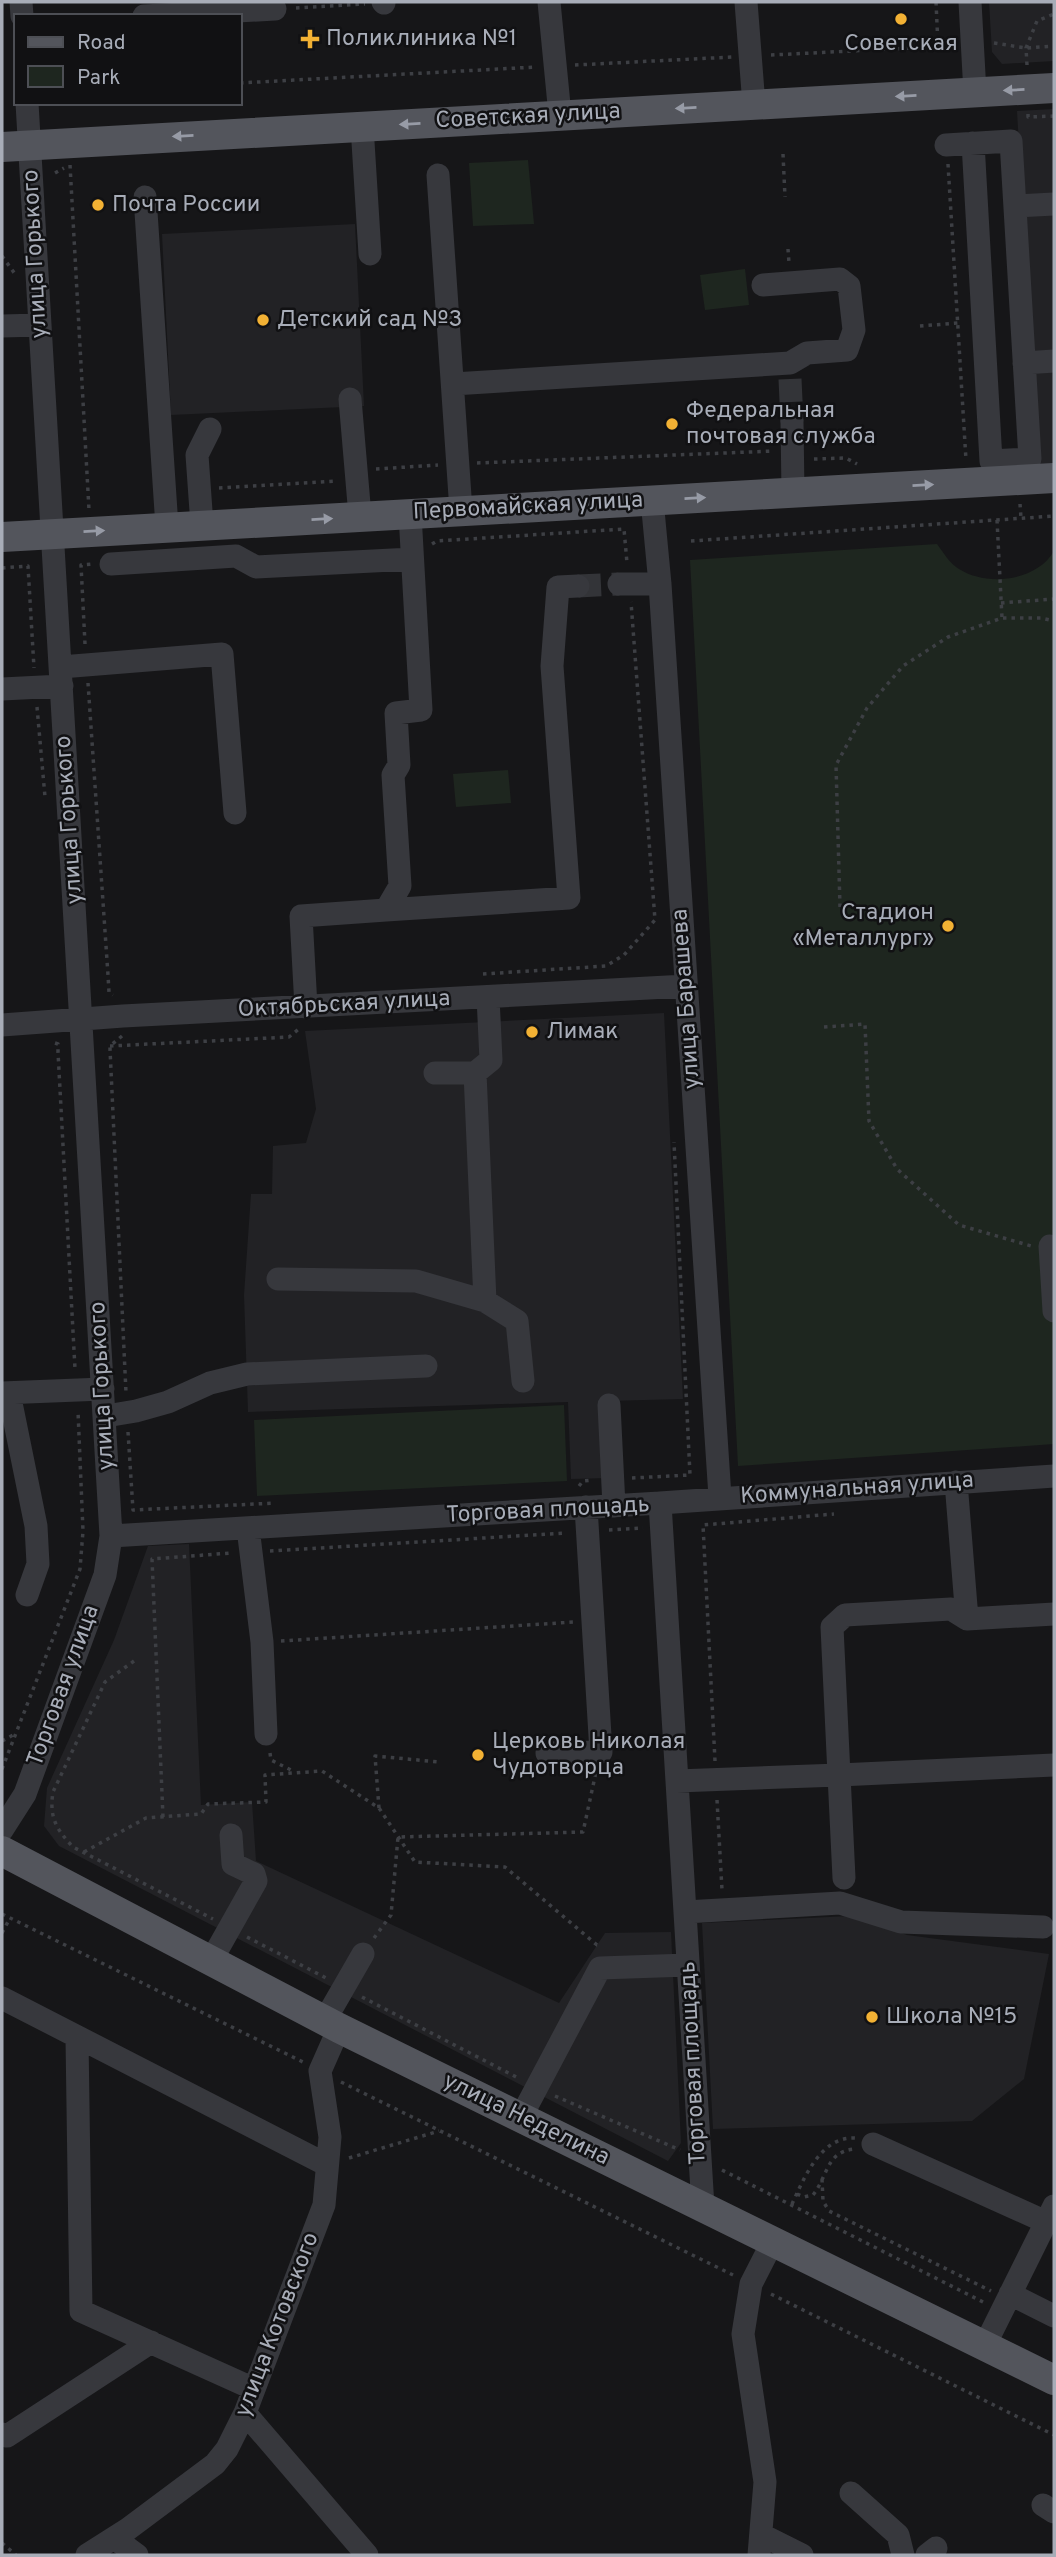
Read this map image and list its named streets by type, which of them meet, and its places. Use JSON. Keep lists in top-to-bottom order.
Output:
{
  "streets": {
    "main road": ["Советская улица", "Первомайская улица", "улица Неделина"],
    "street": [
      "улица Горького",
      "улица Барашева",
      "Октябрьская улица",
      "Коммунальная улица",
      "Торговая площадь",
      "Торговая улица",
      "улица Котовского"
    ]
  },
  "crossings": [
    ["Советская улица", "улица Горького"],
    ["улица Горького", "Первомайская улица"],
    ["улица Горького", "Октябрьская улица"],
    ["улица Горького", "Торговая площадь"],
    ["улица Горького", "Торговая улица"],
    ["Первомайская улица", "улица Барашева"],
    ["улица Барашева", "Октябрьская улица"],
    ["улица Барашева", "Коммунальная улица"],
    ["Коммунальная улица", "Торговая площадь"],
    ["Торговая площадь", "Торговая улица"],
    ["Торговая площадь", "улица Неделина"]
  ],
  "one_way": ["Советская улица", "Первомайская улица"],
  "places": {
    "other": [
      "Советская",
      "Почта России",
      "Детский сад №3",
      "Федеральная почтовая служба",
      "Стадион «Металлург»",
      "Лимак",
      "Церковь Николая Чудотворца",
      "Школа №15"
    ],
    "health": ["Поликлиника №1"]
  },
  "legend": ["Road", "Park"]
}
